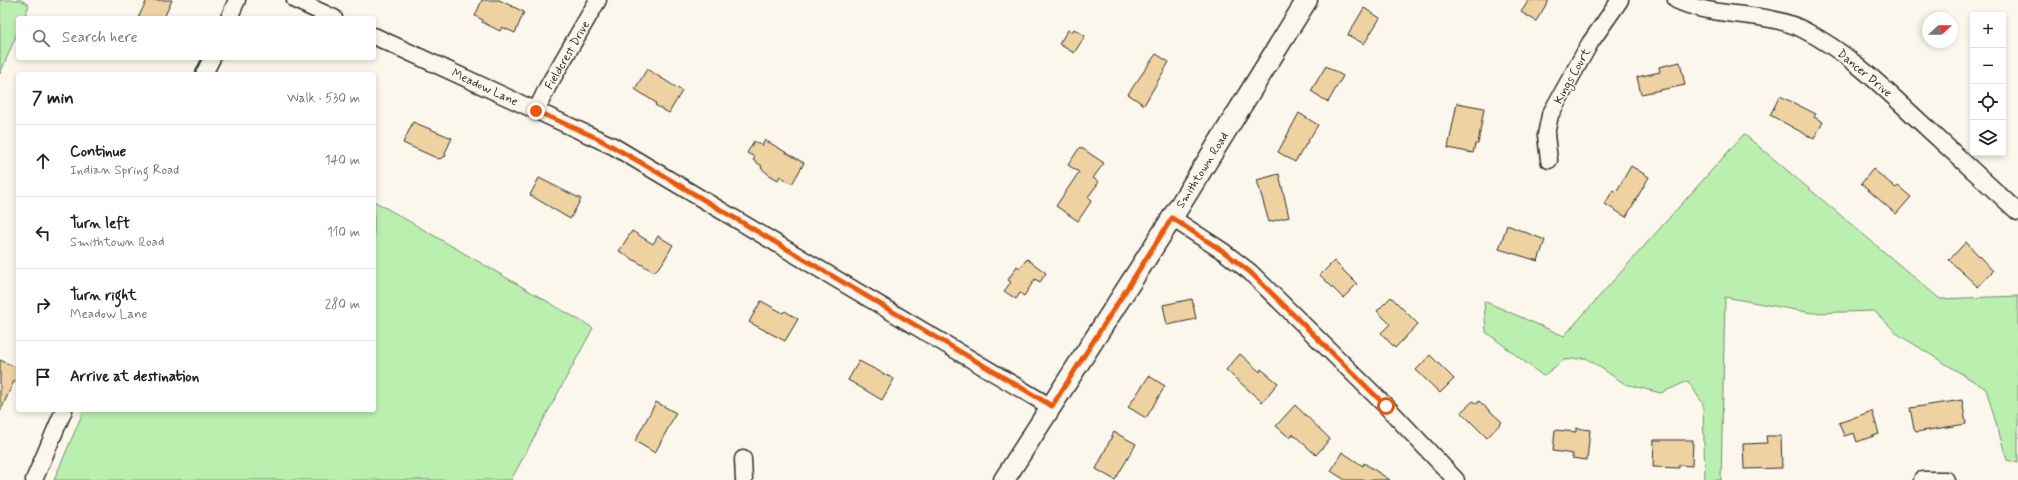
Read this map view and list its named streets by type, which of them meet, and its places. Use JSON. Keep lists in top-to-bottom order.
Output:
{
  "streets": {
    "street": [
      "Fieldcrest Drive",
      "Dancer Drive",
      "Kings Court",
      "Meadow Lane",
      "Smithtown Road"
    ]
  },
  "crossings": [
    ["Fieldcrest Drive", "Meadow Lane"],
    ["Meadow Lane", "Smithtown Road"]
  ],
  "north": "right",
  "page": {
    "map_buttons": ["+", "−"],
    "search": "Search here",
    "heading": ["7 min", "Walk · 530 m"],
    "list": [
      ["Continue", "Indian Spring Road", "140 m"],
      ["Turn left", "Smithtown Road", "110 m"],
      ["Turn right", "Meadow Lane", "280 m"],
      "Arrive at destination"
    ]
  }
}
